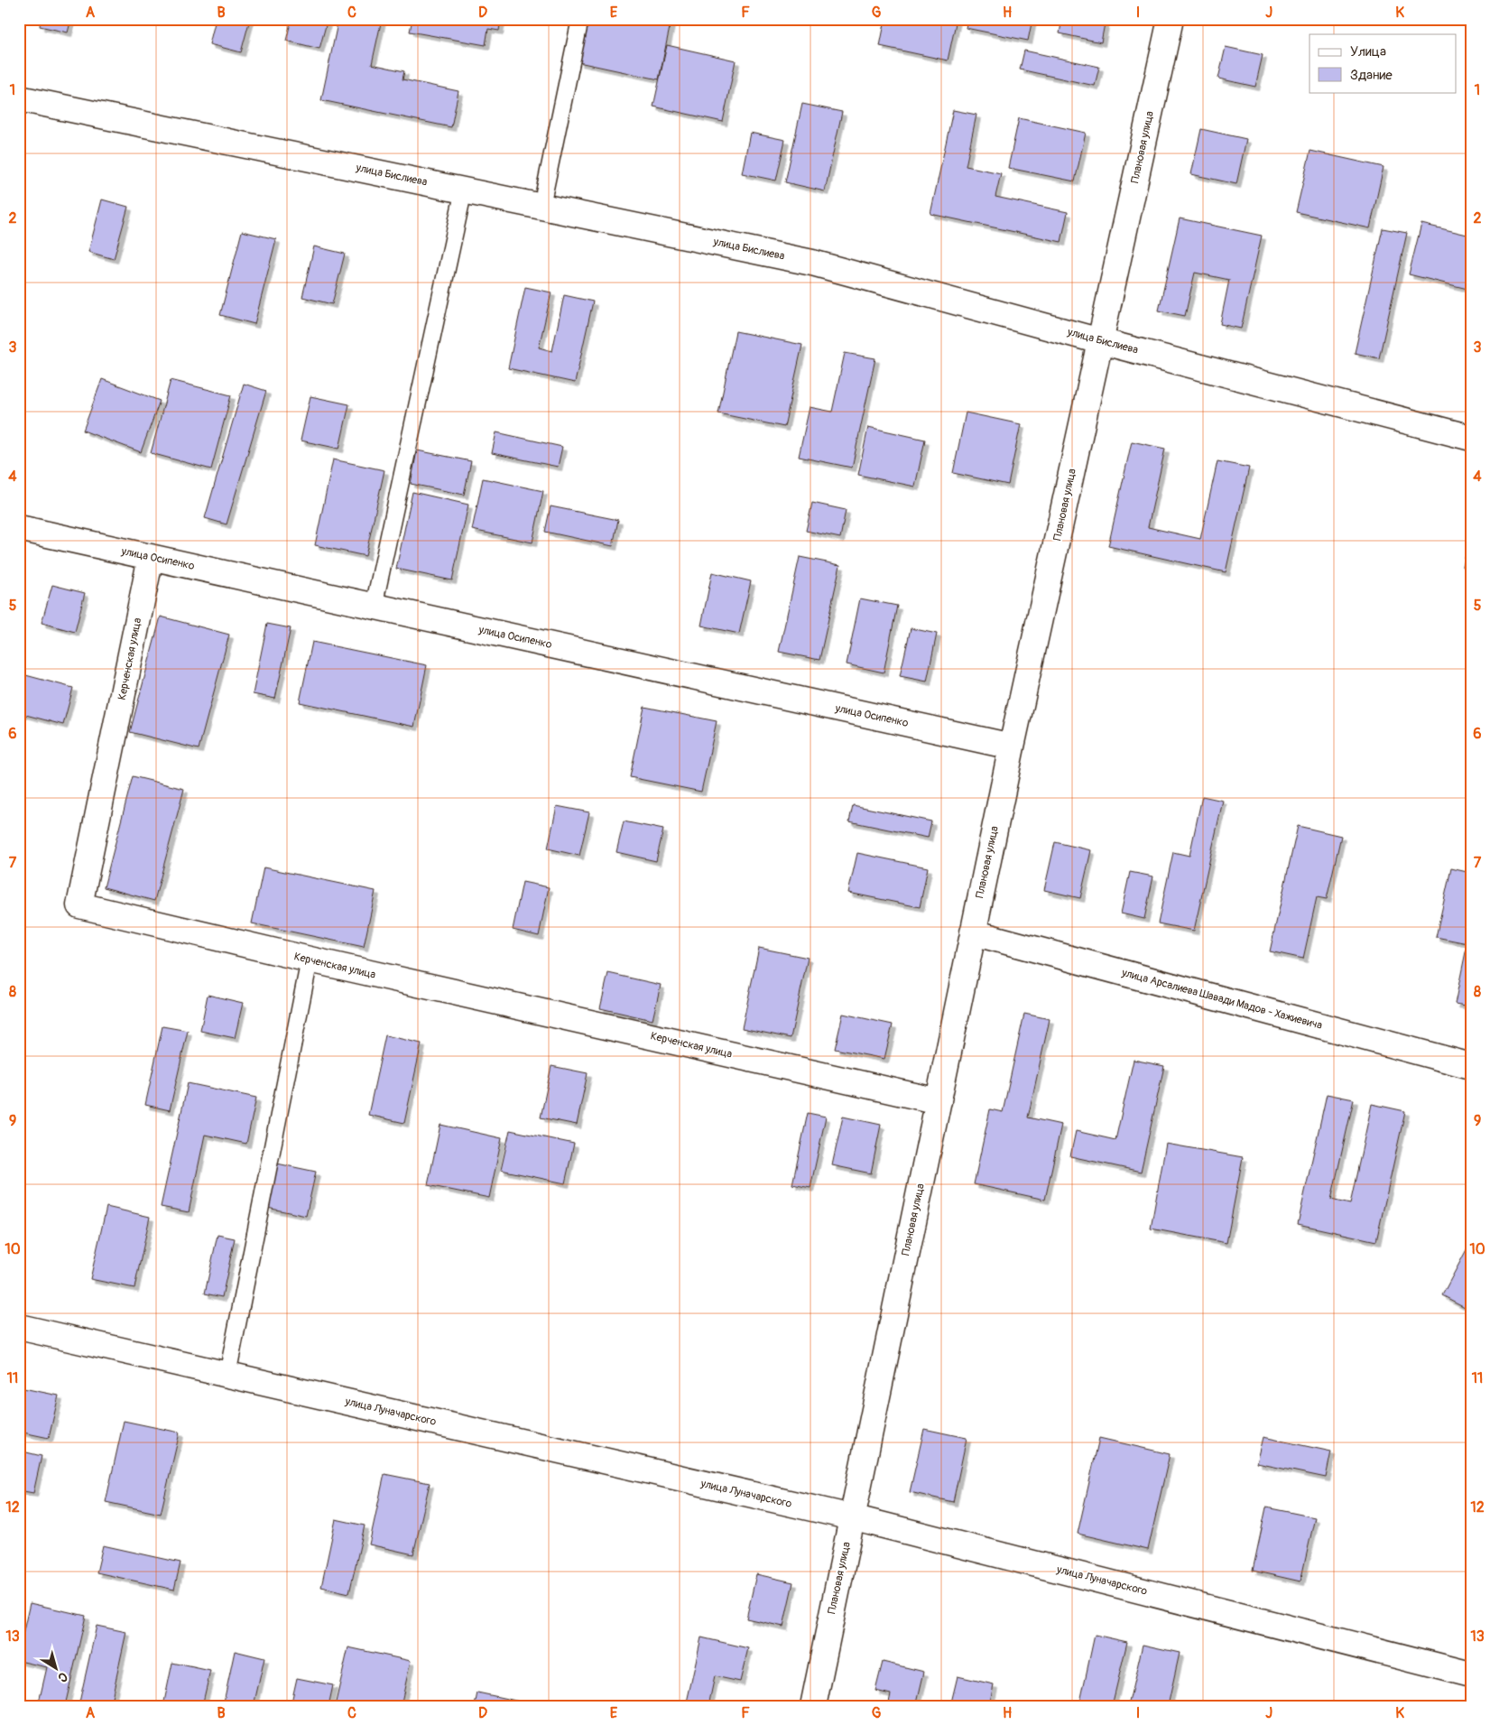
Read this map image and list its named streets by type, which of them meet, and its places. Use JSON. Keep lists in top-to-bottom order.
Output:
{
  "streets": {
    "street": [
      "Плановая улица",
      "улица Бислиева",
      "улица Осипенко",
      "Керченская улица",
      "улица Арсалиева Шавади Мадов - Хажиевича",
      "улица Луначарского"
    ]
  },
  "crossings": [
    ["Плановая улица", "улица Бислиева"],
    ["Плановая улица", "улица Осипенко"],
    ["Плановая улица", "Керченская улица"],
    ["Плановая улица", "улица Арсалиева Шавади Мадов - Хажиевича"],
    ["Плановая улица", "улица Луначарского"],
    ["улица Осипенко", "Керченская улица"]
  ],
  "legend": ["Улица", "Здание"],
  "north": "bottom right",
  "grid": {
    "columns": [
      "A",
      "B",
      "C",
      "D",
      "E",
      "F",
      "G",
      "H",
      "I",
      "J",
      "K"
    ],
    "rows": [
      "1",
      "2",
      "3",
      "4",
      "5",
      "6",
      "7",
      "8",
      "9",
      "10",
      "11",
      "12",
      "13"
    ]
  }
}
